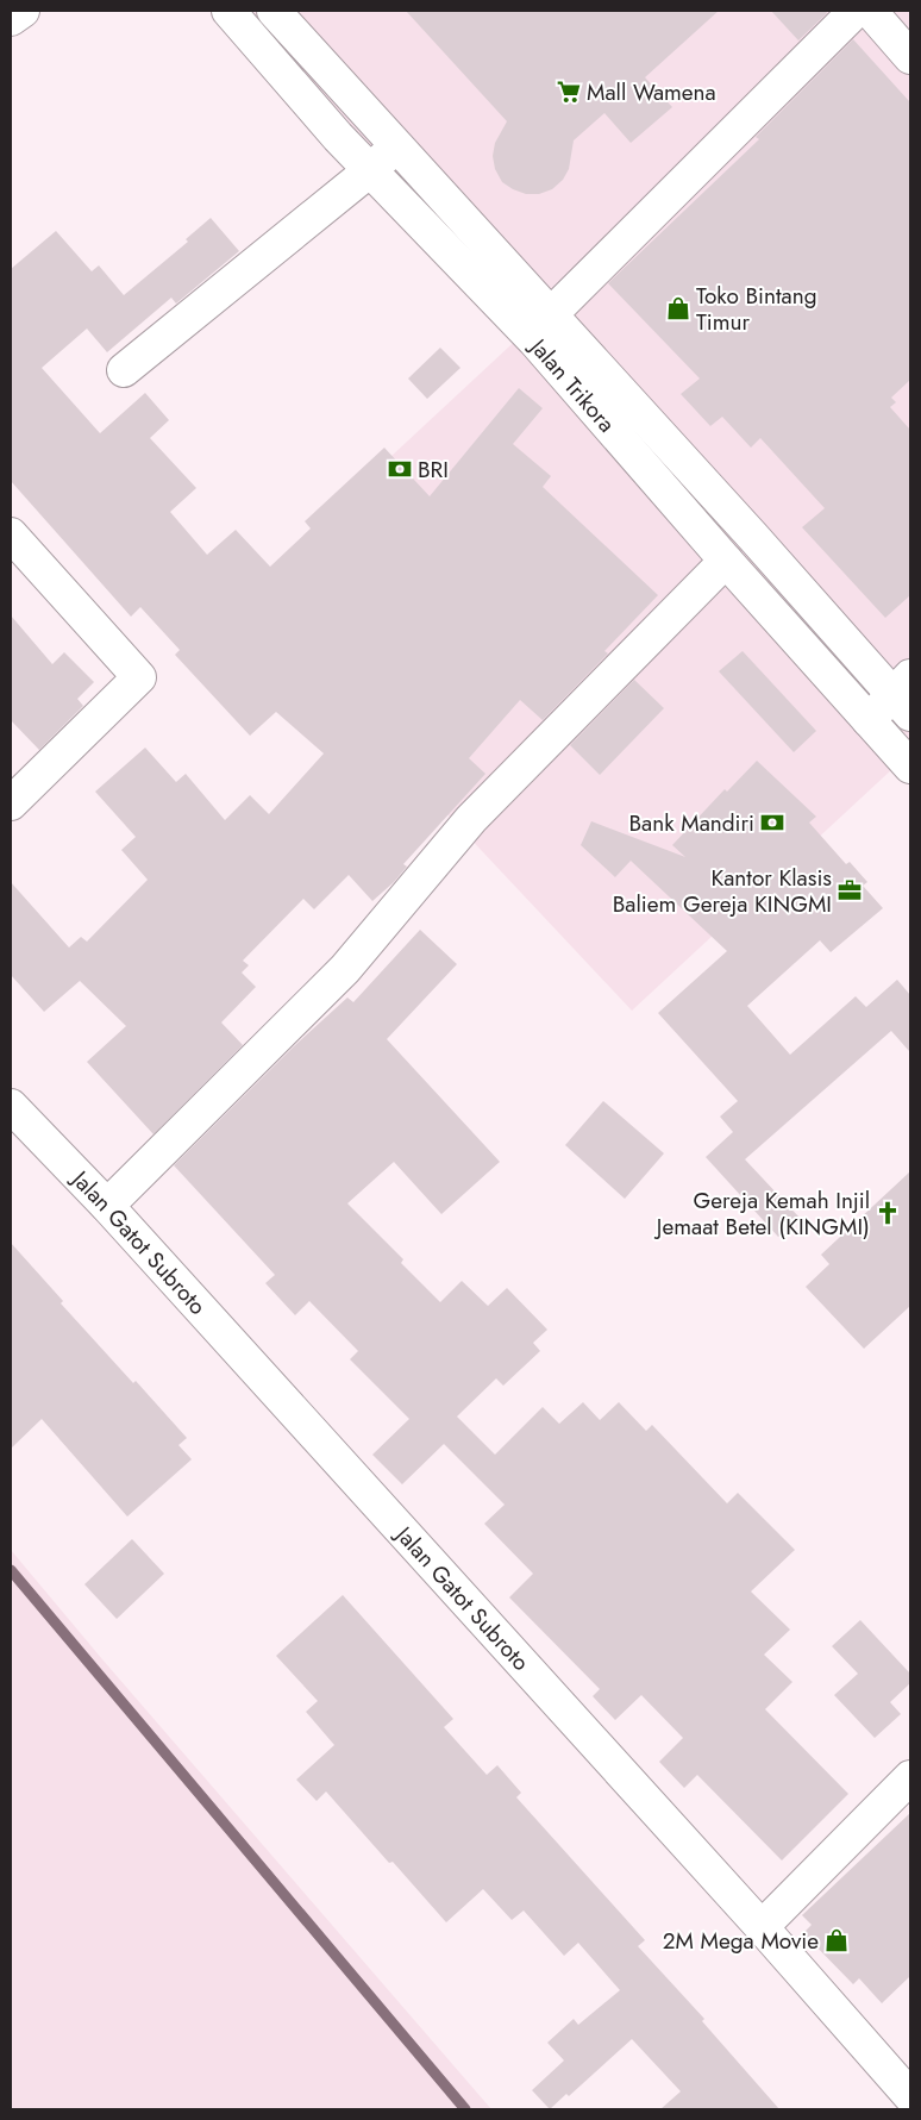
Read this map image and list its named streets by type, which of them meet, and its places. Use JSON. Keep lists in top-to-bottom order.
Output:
{
  "streets": {
    "main road": ["Jalan Trikora", "Jalan Gatot Subroto"]
  },
  "places": {
    "supermarket": ["Mall Wamena"],
    "shop": ["Toko Bintang Timur", "2M Mega Movie"],
    "bank": ["BRI", "Bank Mandiri"],
    "office": ["Kantor Klasis Baliem Gereja KINGMI"],
    "church": ["Gereja Kemah Injil Jemaat Betel (KINGMI)"]
  }
}
